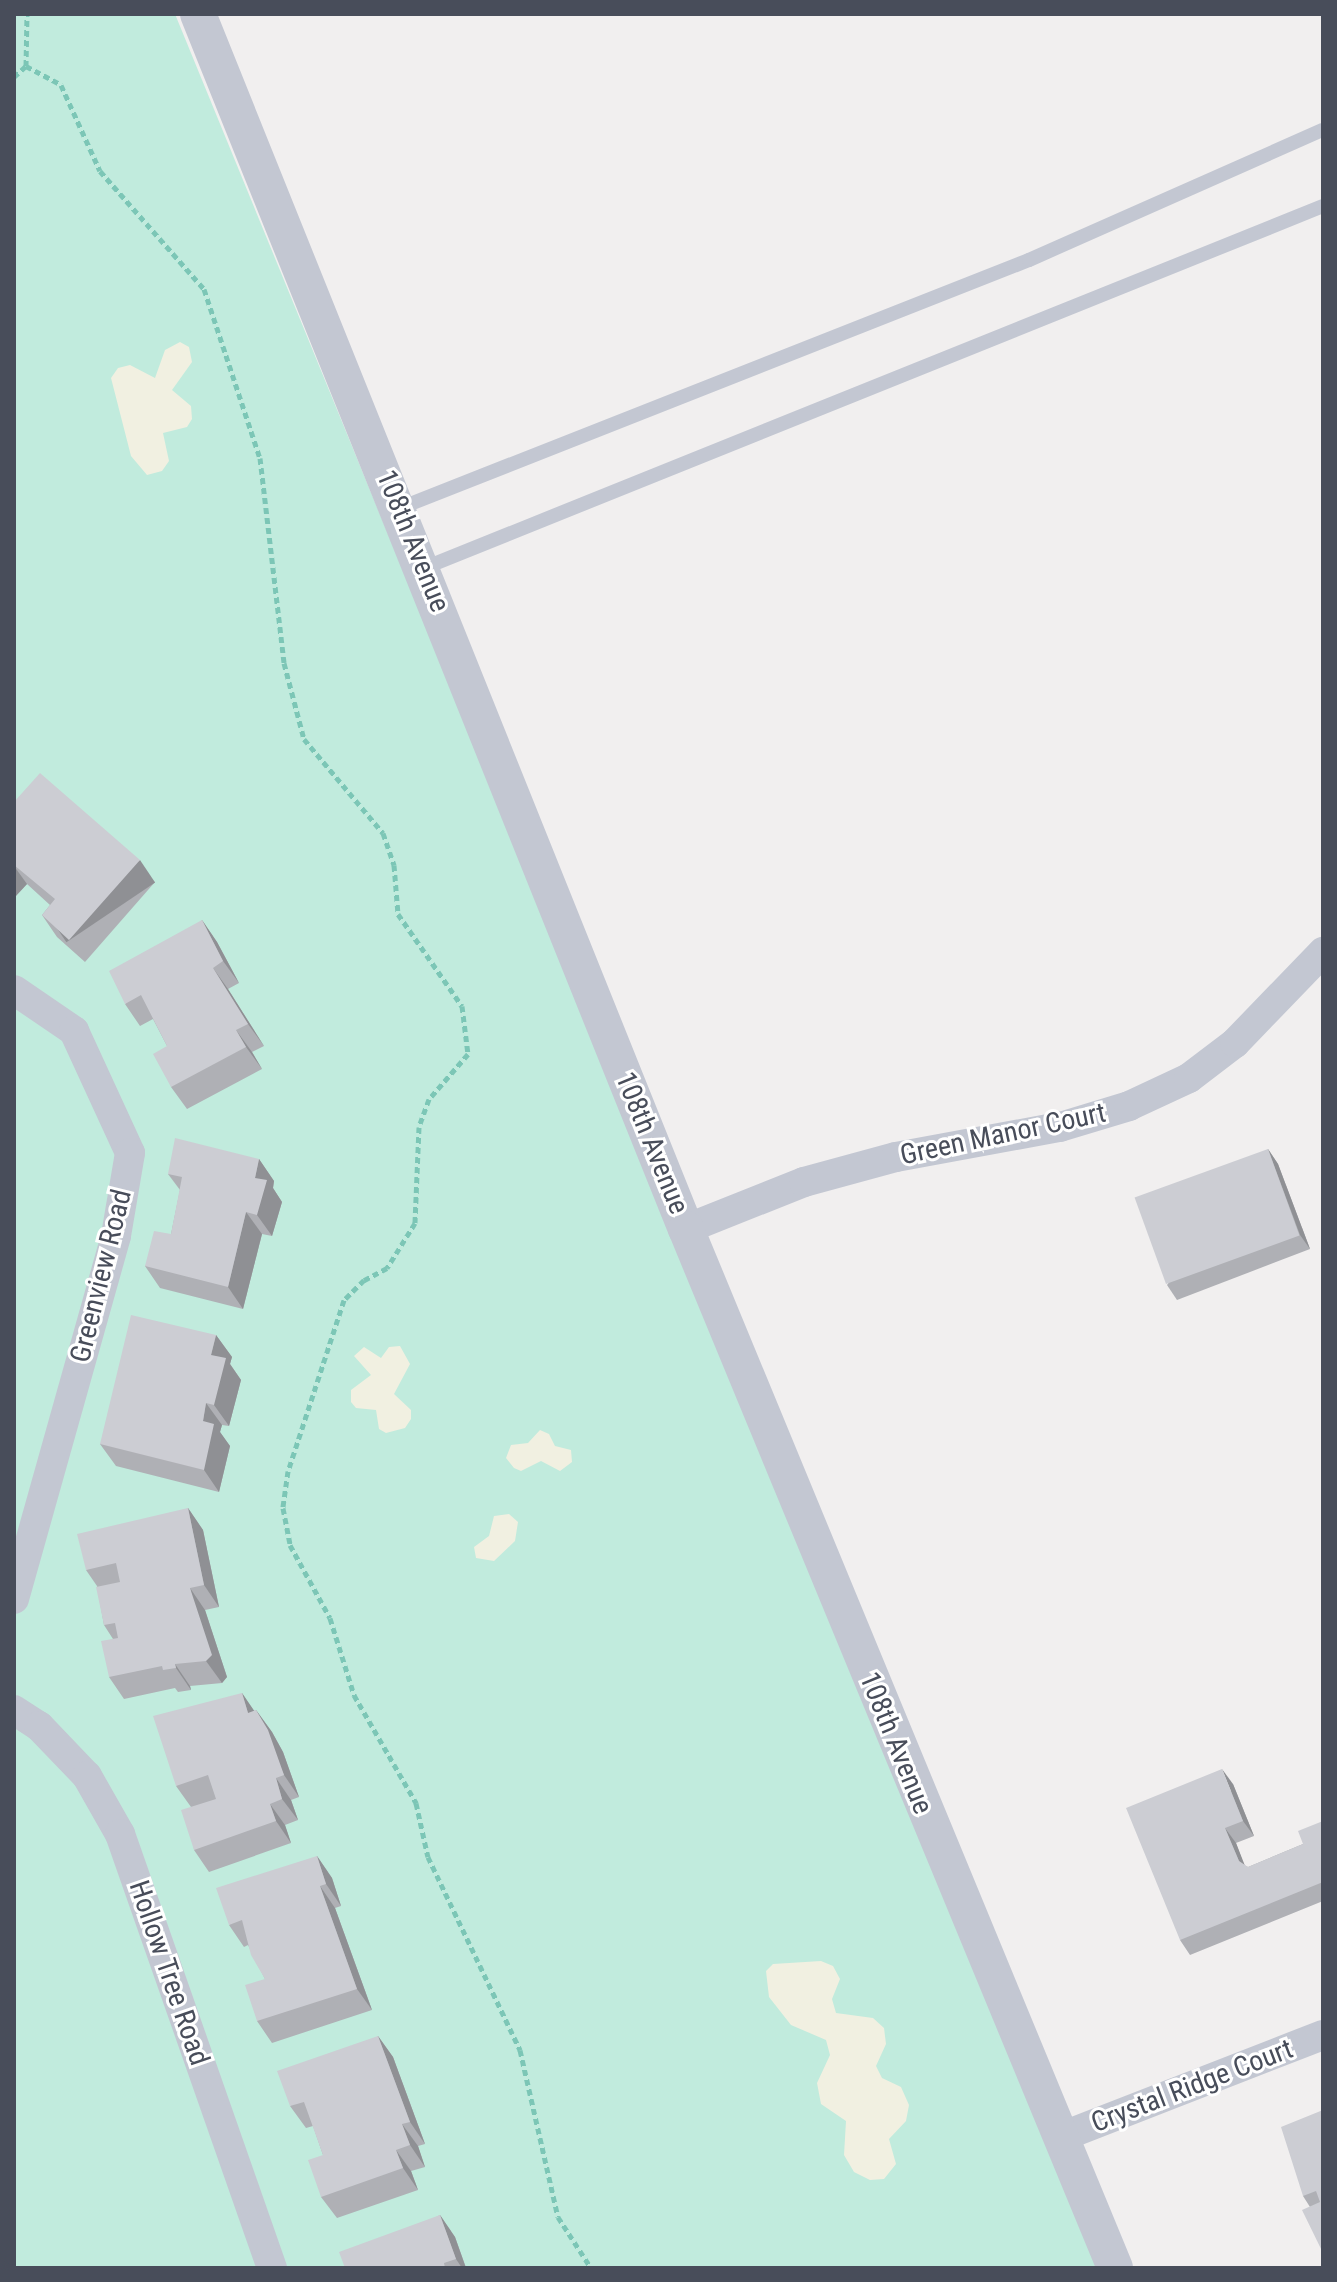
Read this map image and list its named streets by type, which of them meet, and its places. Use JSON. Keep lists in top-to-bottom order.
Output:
{
  "streets": {
    "street": [
      "108th Avenue",
      "Green Manor Court",
      "Greenview Road",
      "Hollow Tree Road",
      "Crystal Ridge Court"
    ]
  },
  "crossings": [
    ["108th Avenue", "Green Manor Court"],
    ["108th Avenue", "Crystal Ridge Court"]
  ]
}
